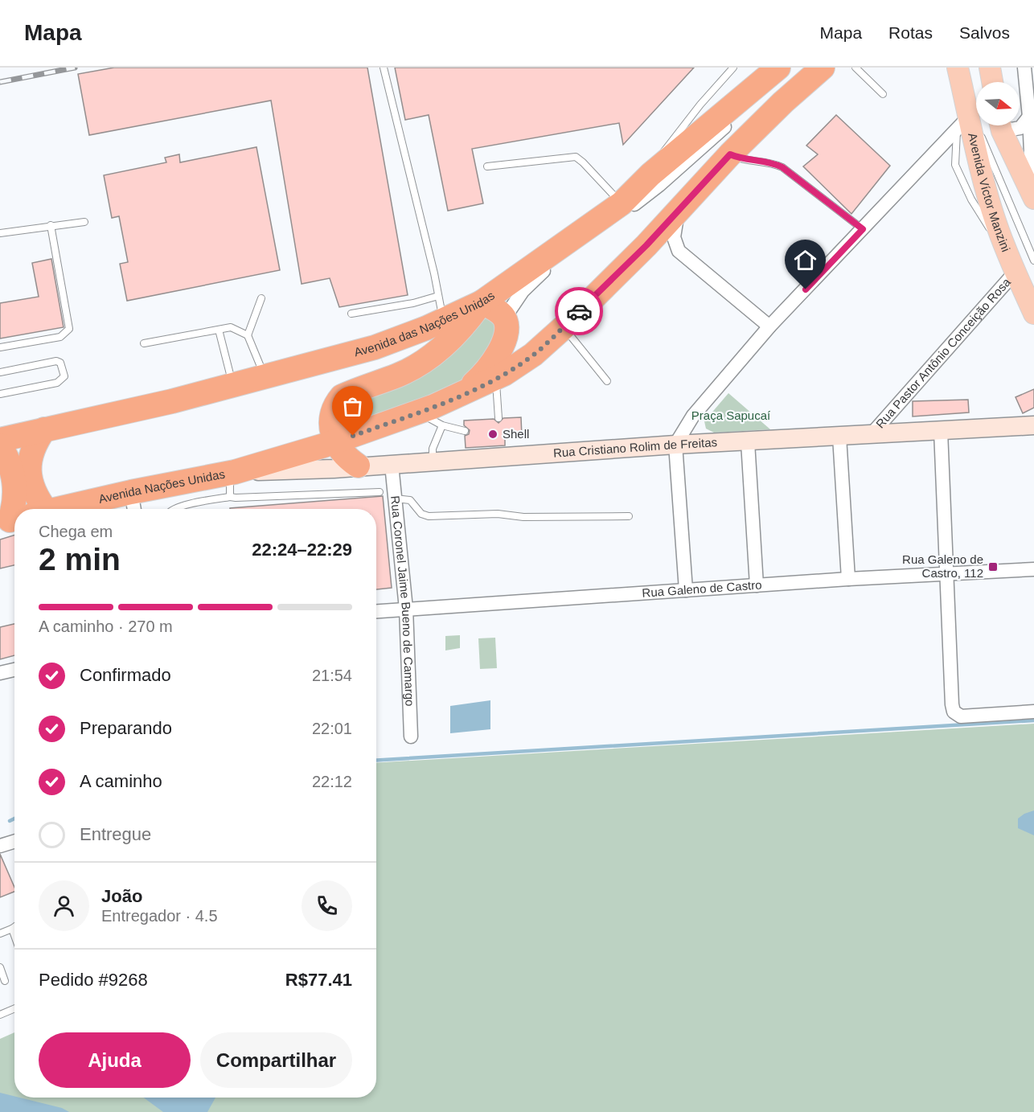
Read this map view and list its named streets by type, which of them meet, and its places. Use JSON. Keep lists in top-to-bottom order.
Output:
{
  "streets": {
    "highway": ["Avenida das Nações Unidas", "Avenida Nações Unidas"],
    "main road": ["Avenida Víctor Manzini"],
    "street": [
      "Rua Pastor Antônio Conceição Rosa",
      "Rua Cristiano Rolim de Freitas",
      "Rua Galeno de Castro",
      "Rua Coronel Jaime Bueno de Camargo"
    ]
  },
  "crossings": [
    ["Avenida Víctor Manzini", "Rua Pastor Antônio Conceição Rosa"],
    ["Rua Pastor Antônio Conceição Rosa", "Rua Cristiano Rolim de Freitas"],
    ["Rua Cristiano Rolim de Freitas", "Avenida Nações Unidas"],
    ["Rua Cristiano Rolim de Freitas", "Rua Coronel Jaime Bueno de Camargo"],
    ["Rua Galeno de Castro", "Rua Coronel Jaime Bueno de Camargo"]
  ],
  "parks": ["Praça Sapucaí"],
  "places": {
    "other": ["Shell"],
    "transit": ["Rua Galeno de Castro, 112"]
  },
  "north": "right",
  "page": {
    "header": "Mapa",
    "nav": ["Mapa", "Rotas", "Salvos"],
    "heading": ["2 min", "Chega em", "22:24–22:29"],
    "panel": [
      "João",
      "Entregador · 4.5",
      "Pedido #9268",
      "R$77.41"
    ],
    "bar": "A caminho · 270 m",
    "list": [
      ["Confirmado", "21:54"],
      ["Preparando", "22:01"],
      ["A caminho", "22:12"],
      "Entregue"
    ],
    "buttons": ["Ajuda", "Compartilhar"]
  }
}
